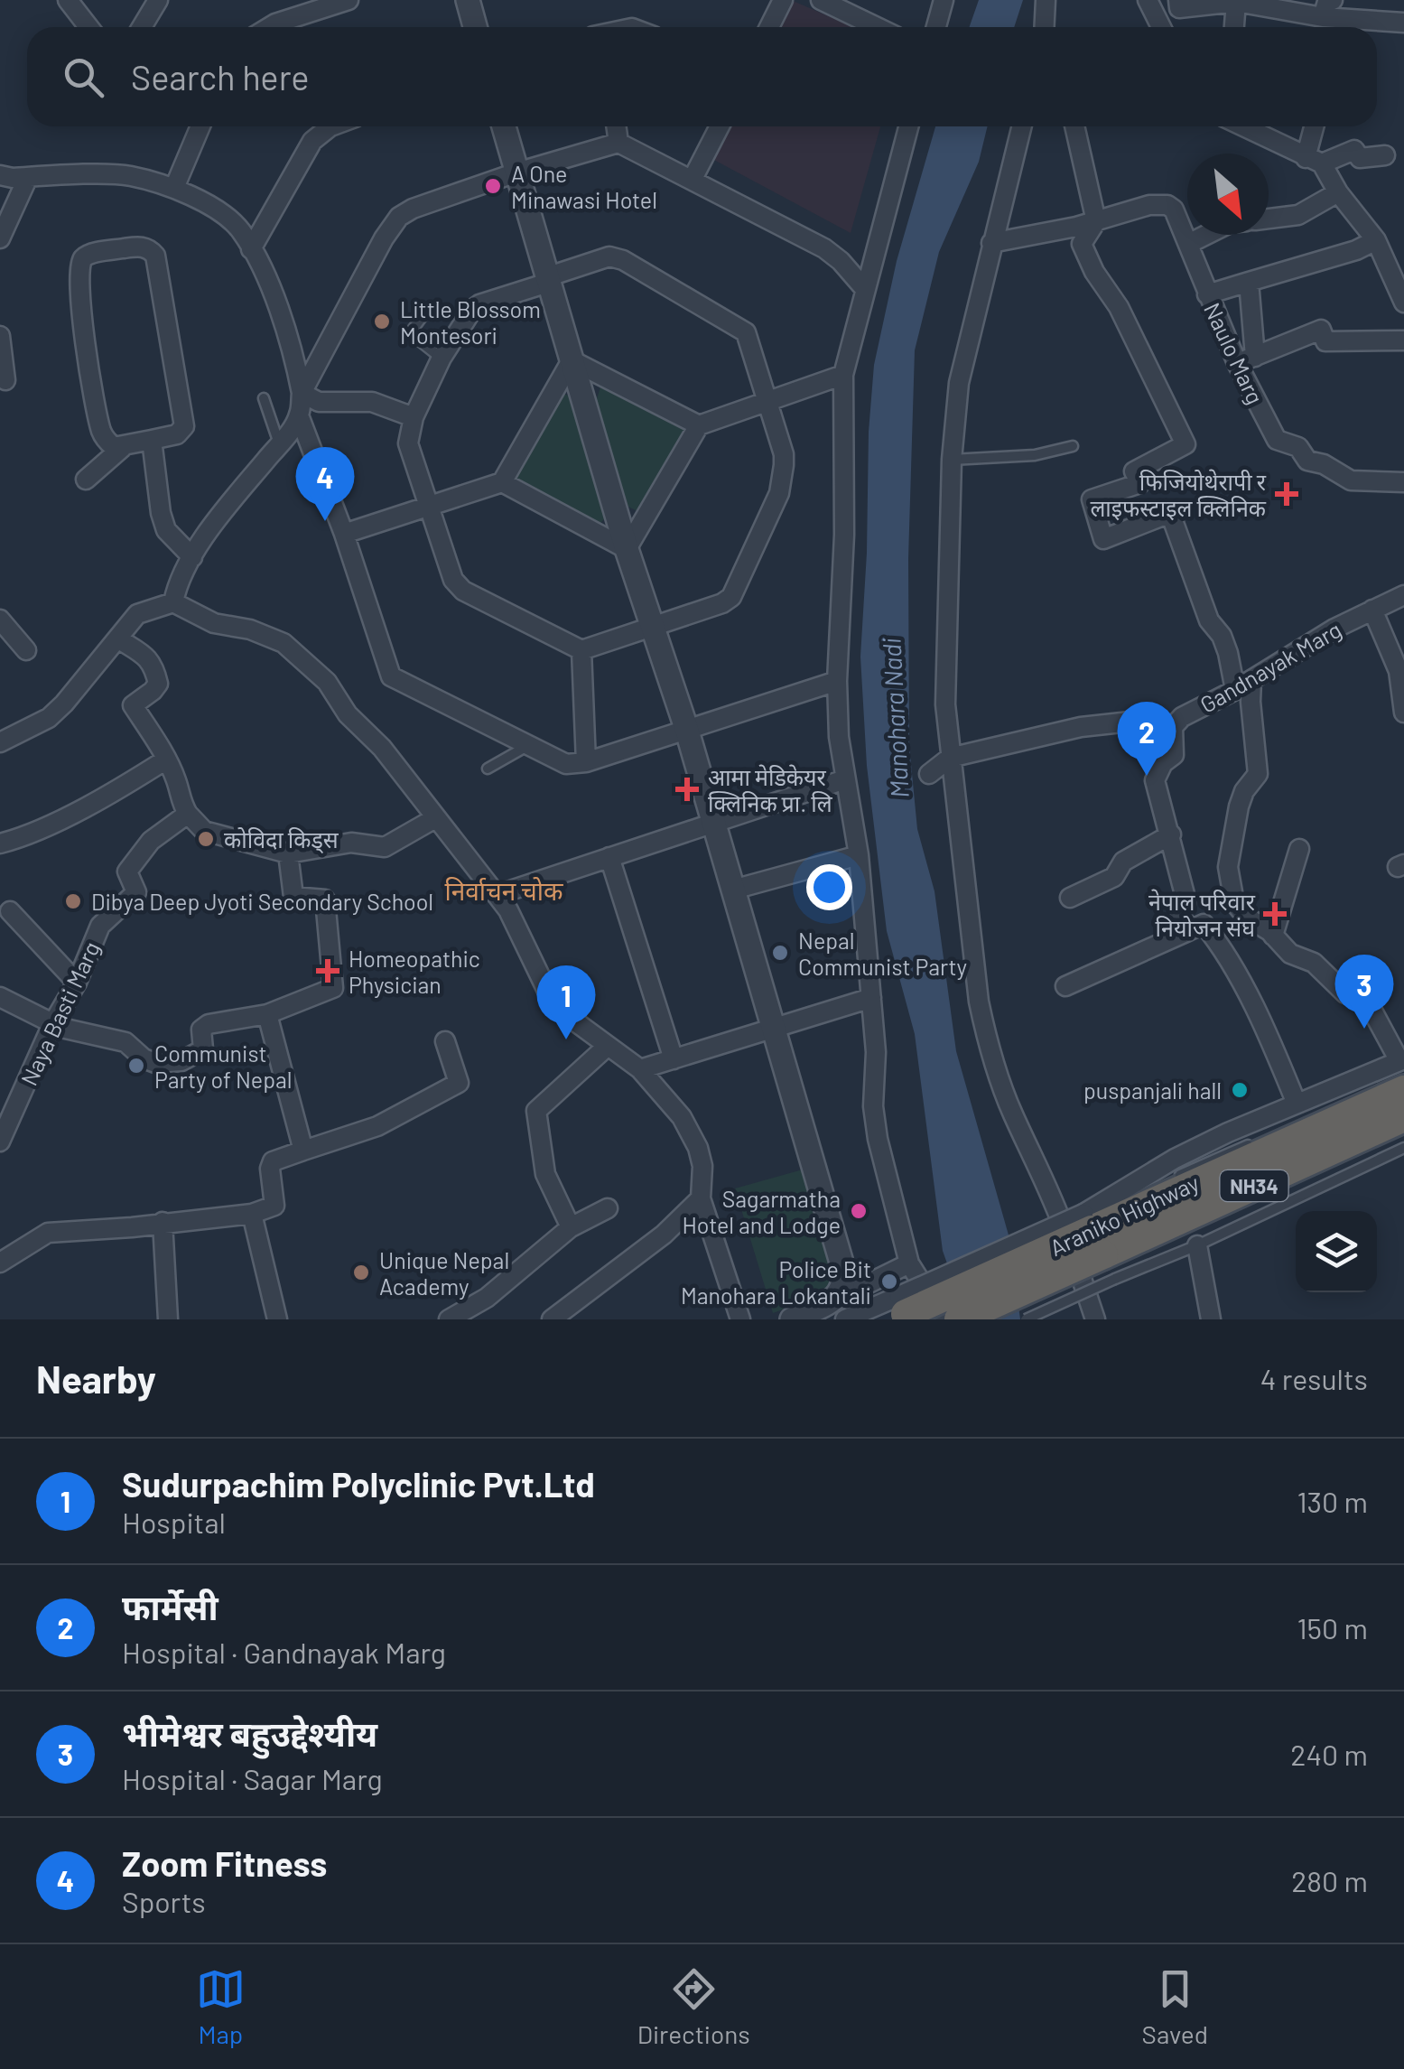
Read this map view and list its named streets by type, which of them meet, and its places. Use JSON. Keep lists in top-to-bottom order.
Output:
{
  "streets": {
    "highway": ["NH34", "Araniko Highway"],
    "street": ["Naulo Marg", "Gandnayak Marg", "Naya Basti Marg"]
  },
  "districts": ["निर्वाचन चोक"],
  "water": ["Manohara Nadi"],
  "places": {
    "other": [
      "A One Minawasi Hotel",
      "Little Blossom Montesori",
      "कोविदा किड्स",
      "Dibya Deep Jyoti Secondary School",
      "Nepal Communist Party",
      "Communist Party of Nepal",
      "puspanjali hall",
      "Sagarmatha Hotel and Lodge",
      "Unique Nepal Academy",
      "Police Bit Manohara Lokantali"
    ],
    "health": [
      "फिजियोथेरापी र लाइफस्टाइल क्लिनिक",
      "आमा मेडिकेयर क्लिनिक प्रा. लि",
      "नेपाल परिवार नियोजन संघ",
      "Homeopathic Physician"
    ]
  },
  "north": "bottom right",
  "page": {
    "search": "Search here",
    "pins": [
      "4",
      "2",
      "3",
      "1"
    ],
    "heading": ["Nearby", "4 results"],
    "list": [
      {
        "mark": "1",
        "name": "Sudurpachim Polyclinic Pvt.Ltd",
        "note": "Hospital",
        "value": "130 m"
      },
      {
        "mark": "2",
        "name": "फार्मेसी",
        "note": "Hospital · Gandnayak Marg",
        "value": "150 m"
      },
      {
        "mark": "3",
        "name": "भीमेश्वर बहुउद्देश्यीय",
        "note": "Hospital · Sagar Marg",
        "value": "240 m"
      },
      {
        "mark": "4",
        "name": "Zoom Fitness",
        "note": "Sports",
        "value": "280 m"
      }
    ],
    "nav": ["Map", "Directions", "Saved"]
  }
}
